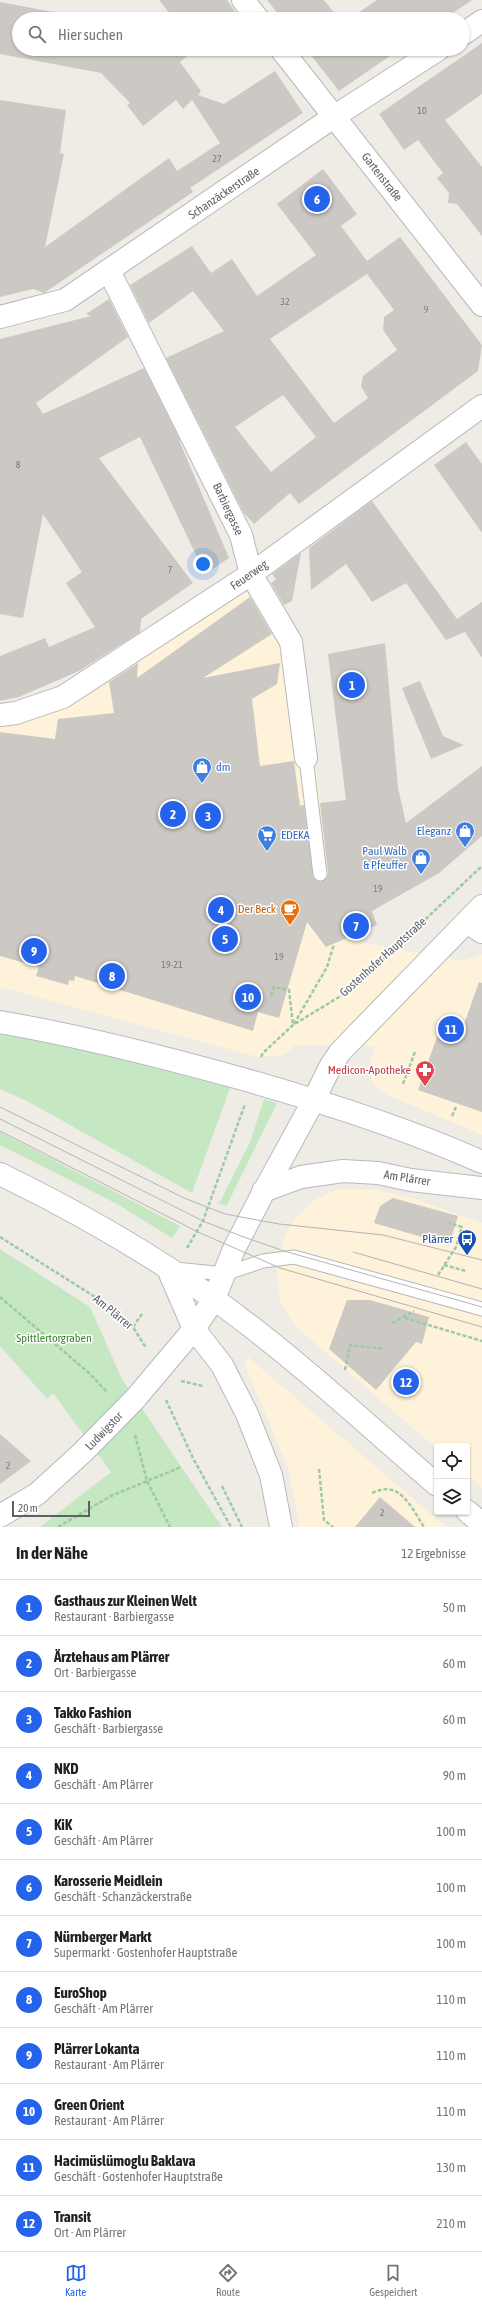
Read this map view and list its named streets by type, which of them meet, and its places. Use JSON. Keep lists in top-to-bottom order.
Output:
{
  "streets": {
    "street": [
      "Gartenstraße",
      "Schanzäckerstraße",
      "Barbiergasse",
      "Feuerweg",
      "Am Plärrer",
      "Ludwigstor"
    ],
    "path": ["Gostenhofer Hauptstraße"]
  },
  "crossings": [
    ["Gartenstraße", "Schanzäckerstraße"],
    ["Schanzäckerstraße", "Barbiergasse"],
    ["Barbiergasse", "Feuerweg"],
    ["Am Plärrer", "Ludwigstor"]
  ],
  "parks": ["Spittlertorgraben"],
  "places": {
    "shop": ["dm", "Eleganz", "Paul Walb & Pfeuffer"],
    "supermarket": ["EDEKA"],
    "cafe": ["Der Beck"],
    "pharmacy": ["Medicon-Apotheke"],
    "bus stop": ["Plärrer"]
  },
  "house_numbers": [
    "10",
    "27",
    "32",
    "9",
    "8",
    "7",
    "19",
    "19",
    "19-21",
    "2",
    "2"
  ],
  "scale_bar": "20 m",
  "page": {
    "search": "Hier suchen",
    "pins": [
      "6",
      "1",
      "2",
      "3",
      "4",
      "7",
      "5",
      "9",
      "8",
      "10",
      "11",
      "12"
    ],
    "scale": "20 m",
    "heading": ["In der Nähe", "12 Ergebnisse"],
    "list": [
      {
        "mark": "1",
        "name": "Gasthaus zur Kleinen Welt",
        "note": "Restaurant · Barbiergasse",
        "value": "50 m"
      },
      {
        "mark": "2",
        "name": "Ärztehaus am Plärrer",
        "note": "Ort · Barbiergasse",
        "value": "60 m"
      },
      {
        "mark": "3",
        "name": "Takko Fashion",
        "note": "Geschäft · Barbiergasse",
        "value": "60 m"
      },
      {
        "mark": "4",
        "name": "NKD",
        "note": "Geschäft · Am Plärrer",
        "value": "90 m"
      },
      {
        "mark": "5",
        "name": "KiK",
        "note": "Geschäft · Am Plärrer",
        "value": "100 m"
      },
      {
        "mark": "6",
        "name": "Karosserie Meidlein",
        "note": "Geschäft · Schanzäckerstraße",
        "value": "100 m"
      },
      {
        "mark": "7",
        "name": "Nürnberger Markt",
        "note": "Supermarkt · Gostenhofer Hauptstraße",
        "value": "100 m"
      },
      {
        "mark": "8",
        "name": "EuroShop",
        "note": "Geschäft · Am Plärrer",
        "value": "110 m"
      },
      {
        "mark": "9",
        "name": "Plärrer Lokanta",
        "note": "Restaurant · Am Plärrer",
        "value": "110 m"
      },
      {
        "mark": "10",
        "name": "Green Orient",
        "note": "Restaurant · Am Plärrer",
        "value": "110 m"
      },
      {
        "mark": "11",
        "name": "Hacimüslümoglu Baklava",
        "note": "Geschäft · Gostenhofer Hauptstraße",
        "value": "130 m"
      },
      {
        "mark": "12",
        "name": "Transit",
        "note": "Ort · Am Plärrer",
        "value": "210 m"
      }
    ],
    "nav": ["Karte", "Route", "Gespeichert"]
  }
}
